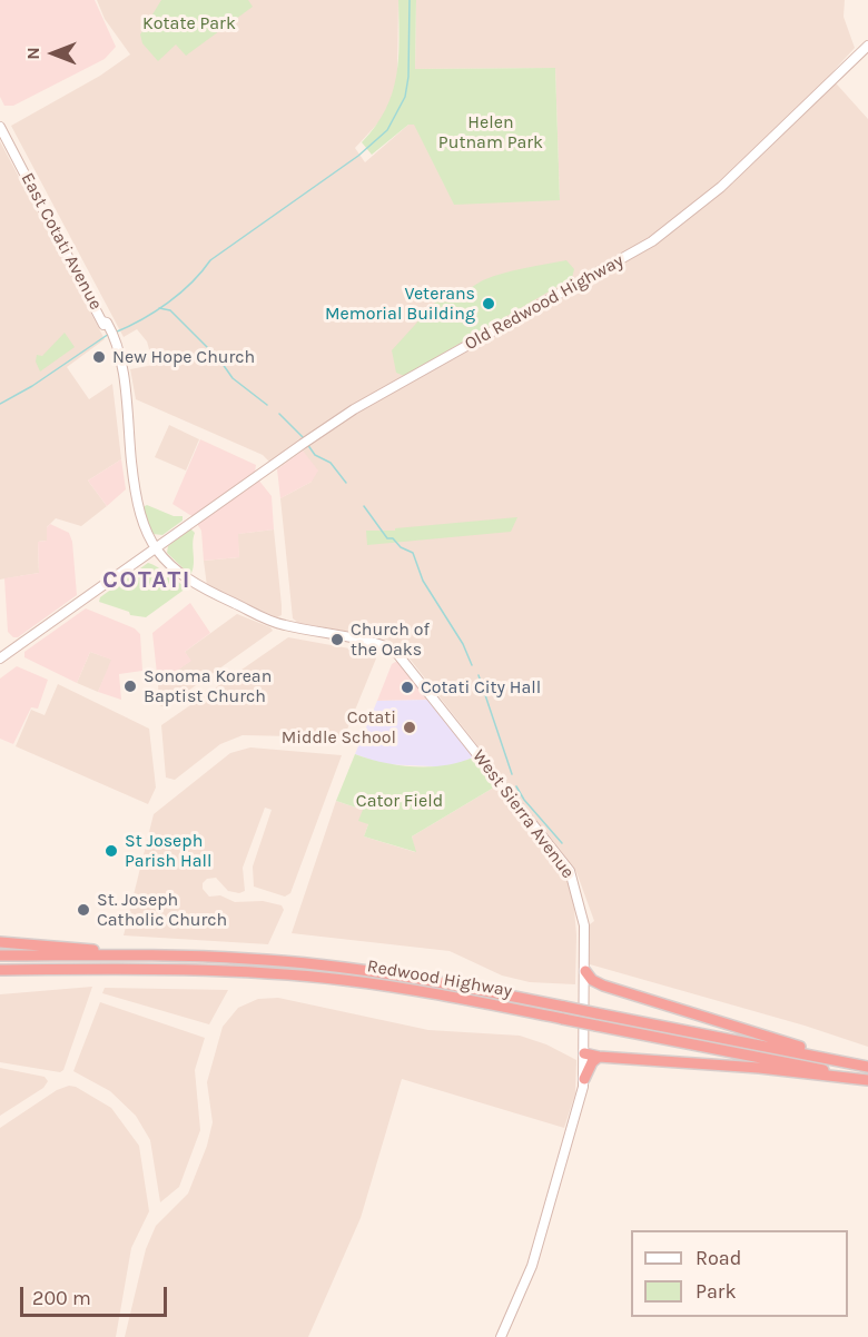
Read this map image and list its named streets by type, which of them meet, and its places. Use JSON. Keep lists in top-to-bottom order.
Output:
{
  "streets": {
    "highway": ["Redwood Highway"],
    "main road": ["East Cotati Avenue", "Old Redwood Highway", "West Sierra Avenue"]
  },
  "crossings": [
    ["East Cotati Avenue", "Old Redwood Highway"],
    ["East Cotati Avenue", "West Sierra Avenue"],
    ["Old Redwood Highway", "West Sierra Avenue"]
  ],
  "districts": ["COTATI"],
  "parks": ["Kotate Park", "Helen Putnam Park", "Cator Field"],
  "places": [
    "Veterans Memorial Building",
    "New Hope Church",
    "Church of the Oaks",
    "Sonoma Korean Baptist Church",
    "Cotati City Hall",
    "Cotati Middle School",
    "St Joseph Parish Hall",
    "St. Joseph Catholic Church"
  ],
  "legend": ["Road", "Park"],
  "scale_bar": "200 m",
  "north": "left"
}
